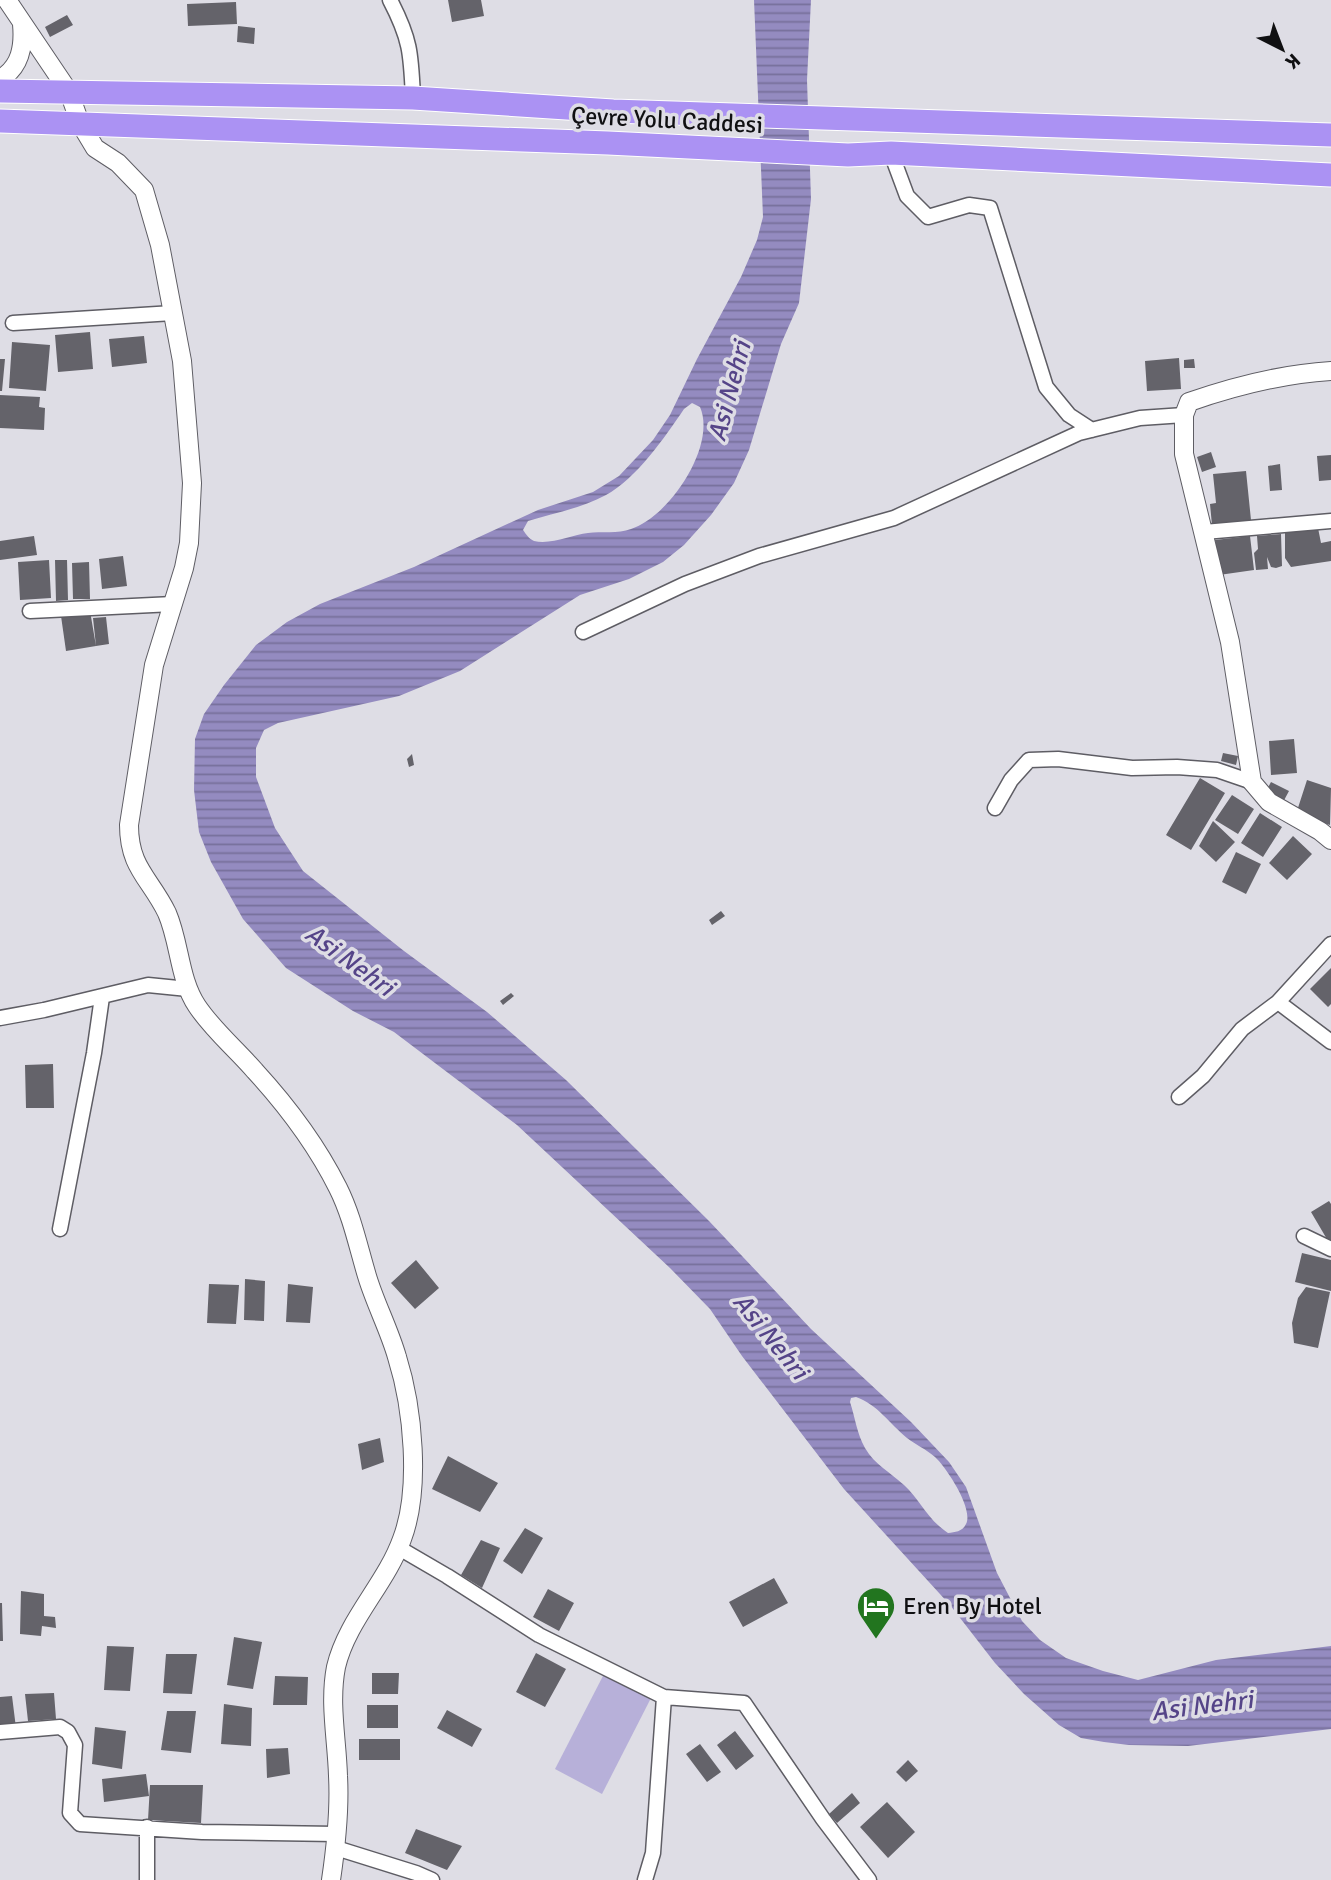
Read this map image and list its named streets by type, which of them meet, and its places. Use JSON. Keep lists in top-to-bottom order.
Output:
{
  "streets": {
    "highway": ["Çevre Yolu Caddesi"]
  },
  "water": ["Asi Nehri"],
  "places": {
    "hotel": ["Eren By Hotel"]
  },
  "north": "bottom right"
}
